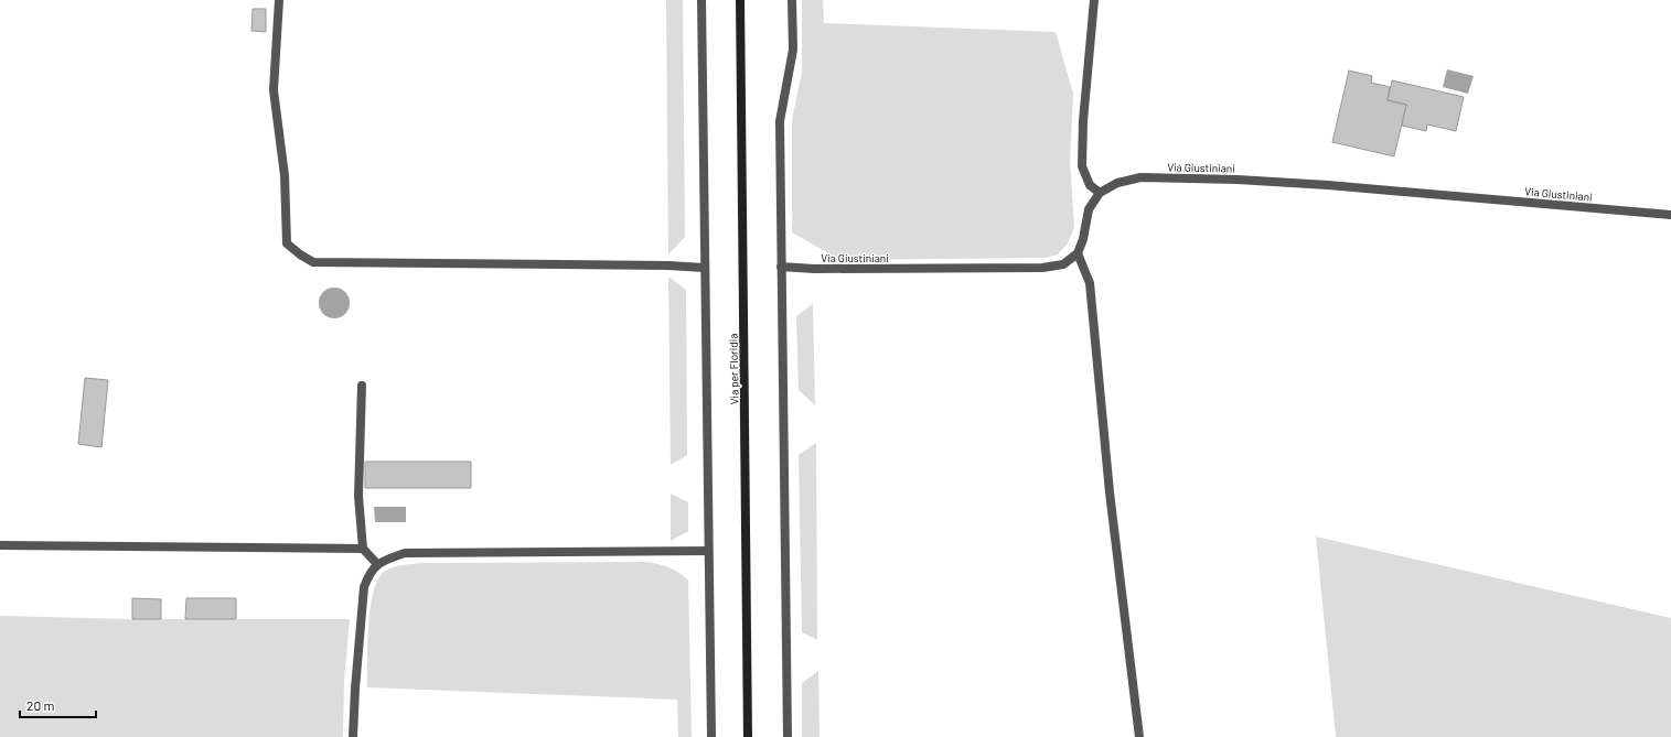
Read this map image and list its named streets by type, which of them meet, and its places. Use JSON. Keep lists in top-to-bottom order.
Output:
{
  "streets": {
    "main road": ["Via per Floridia"],
    "street": ["Via Giustiniani"]
  },
  "scale_bar": "20 m"
}
